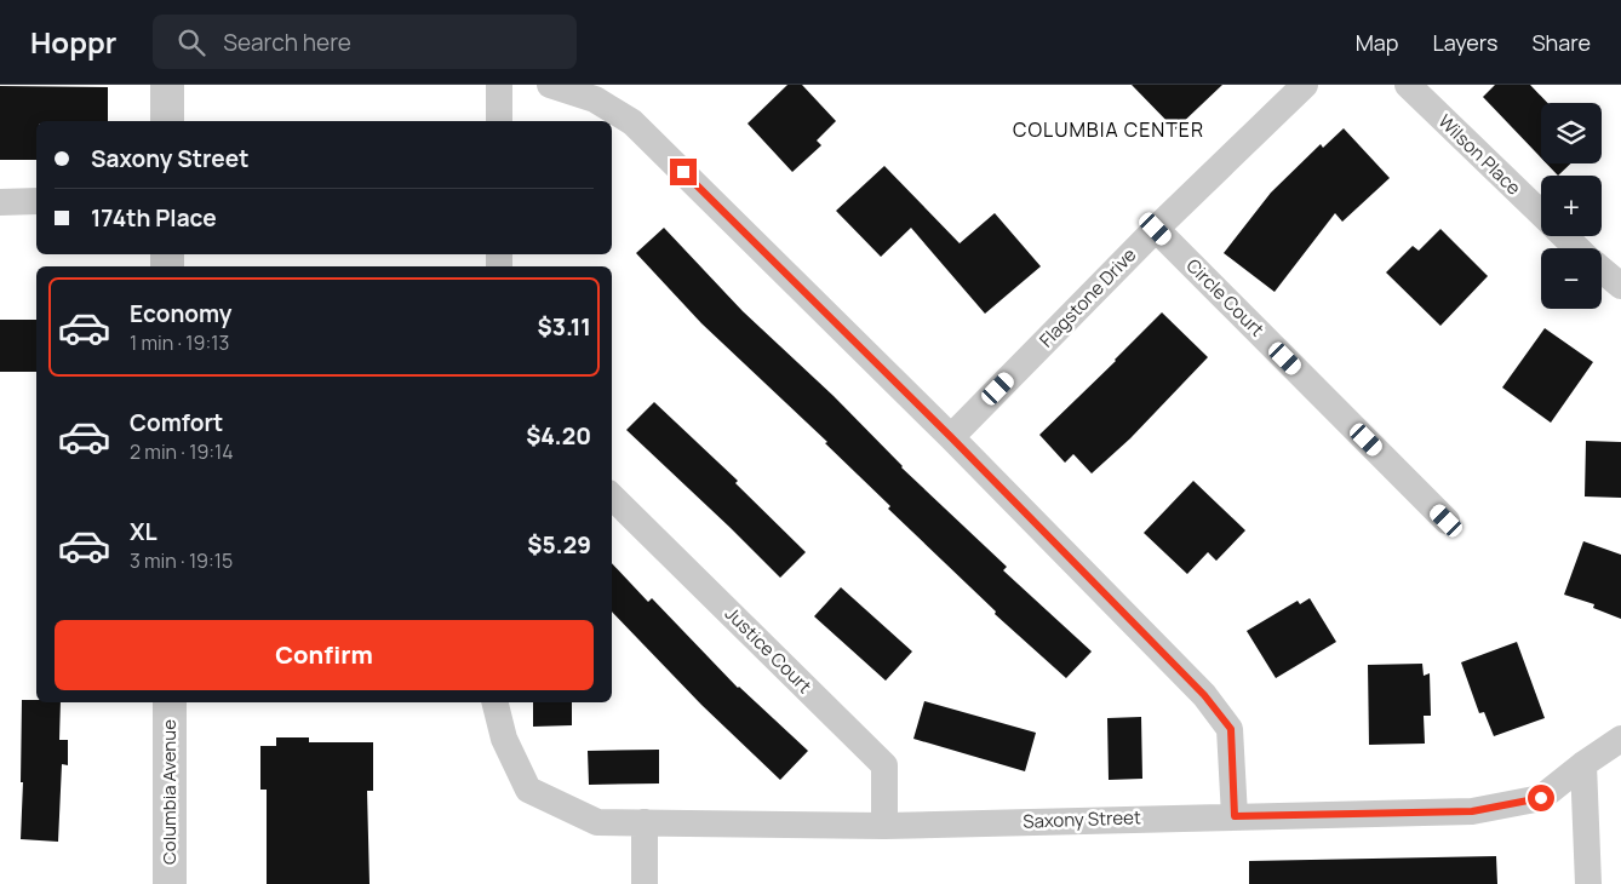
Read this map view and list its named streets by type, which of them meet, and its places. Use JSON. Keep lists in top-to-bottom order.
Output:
{
  "streets": {
    "street": [
      "Wilson Place",
      "Flagstone Drive",
      "Circle Court",
      "Justice Court",
      "Columbia Avenue",
      "Saxony Street"
    ]
  },
  "crossings": [
    ["Flagstone Drive", "Circle Court"],
    ["Justice Court", "Saxony Street"]
  ],
  "districts": ["COLUMBIA CENTER"],
  "page": {
    "header": "Hoppr",
    "search": "Search here",
    "nav": ["Map", "Layers", "Share"],
    "map_buttons": ["+", "−"],
    "banner": ["Saxony Street", "174th Place"],
    "list": [
      {
        "name": "Economy",
        "note": "1 min · 19:13",
        "value": "$3.11"
      },
      {
        "name": "Comfort",
        "note": "2 min · 19:14",
        "value": "$4.20"
      },
      {
        "name": "XL",
        "note": "3 min · 19:15",
        "value": "$5.29"
      }
    ],
    "buttons": "Confirm"
  }
}
